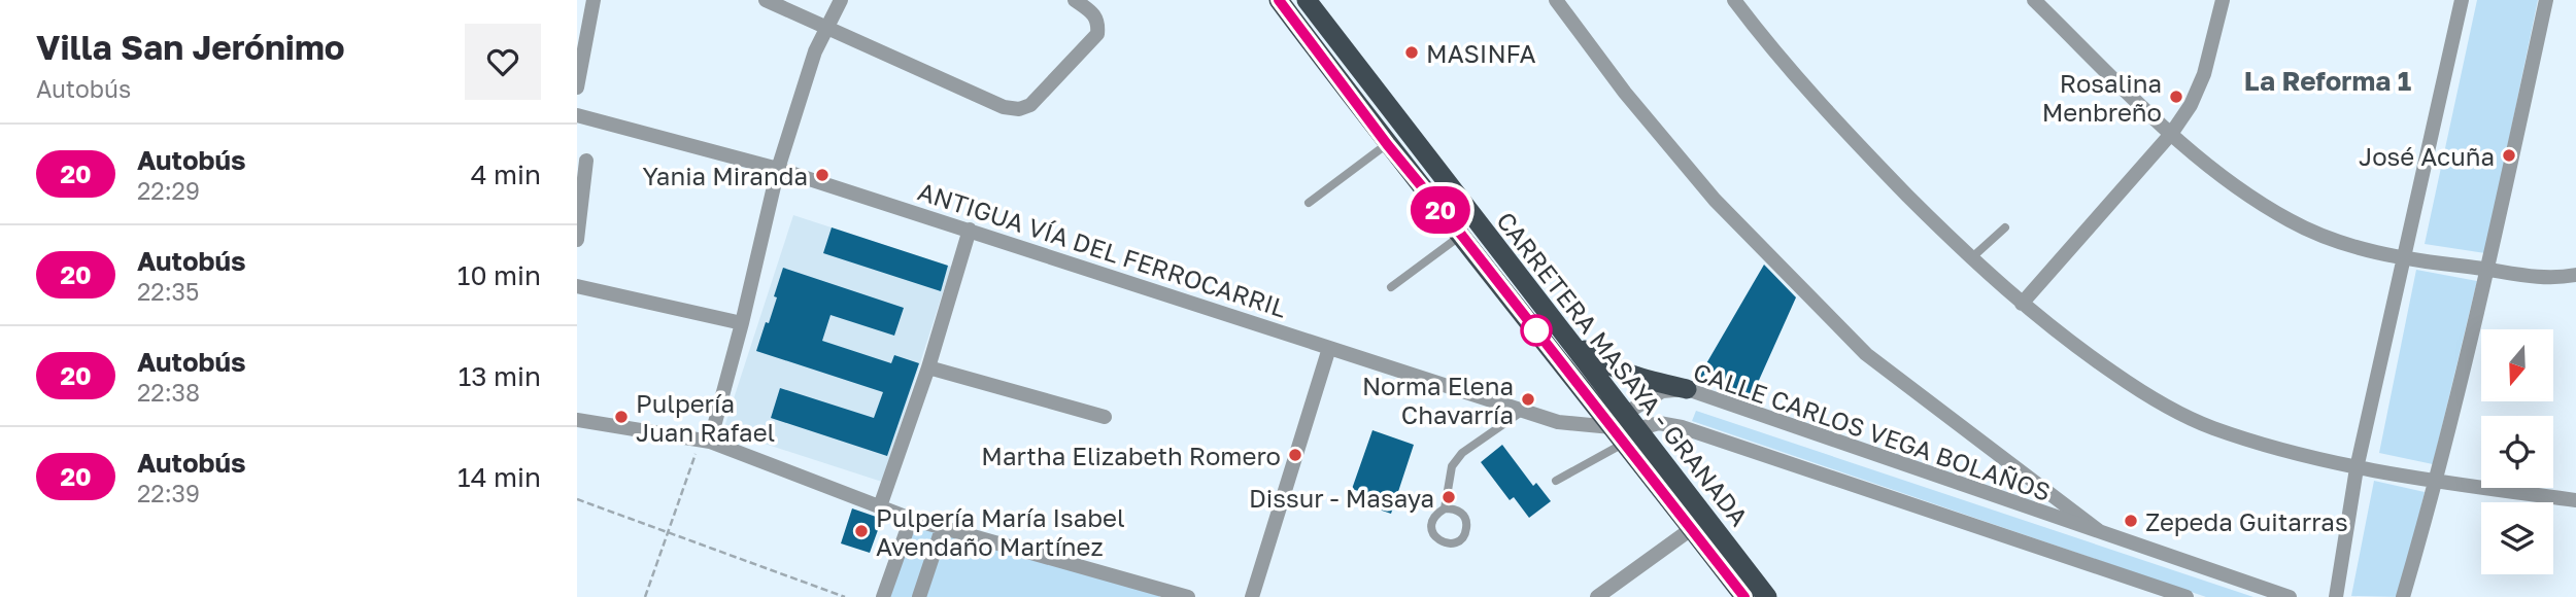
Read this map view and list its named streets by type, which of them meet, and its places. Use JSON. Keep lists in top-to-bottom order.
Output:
{
  "streets": {
    "highway": ["CARRETERA MASAYA - GRANADA"],
    "street": ["ANTIGUA VÍA DEL FERROCARRIL", "CALLE CARLOS VEGA BOLAÑOS"]
  },
  "crossings": [
    ["ANTIGUA VÍA DEL FERROCARRIL", "CARRETERA MASAYA - GRANADA"],
    ["CARRETERA MASAYA - GRANADA", "CALLE CARLOS VEGA BOLAÑOS"]
  ],
  "districts": ["La Reforma 1"],
  "places": [
    "MASINFA",
    "Rosalina Menbreño",
    "José Acuña",
    "Yania Miranda",
    "Norma Elena Chavarría",
    "Pulpería Juan Rafael",
    "Martha Elizabeth Romero",
    "Dissur - Masaya",
    "Zepeda Guitarras",
    "Pulpería María Isabel Avendaño Martínez"
  ],
  "lines": ["bus line 20"],
  "north": "bottom",
  "page": {
    "heading": ["Villa San Jerónimo", "Autobús"],
    "on_map": "20",
    "list": [
      {
        "mark": "20",
        "name": "Autobús",
        "note": "22:29",
        "value": "4 min"
      },
      {
        "mark": "20",
        "name": "Autobús",
        "note": "22:35",
        "value": "10 min"
      },
      {
        "mark": "20",
        "name": "Autobús",
        "note": "22:38",
        "value": "13 min"
      },
      {
        "mark": "20",
        "name": "Autobús",
        "note": "22:39",
        "value": "14 min"
      }
    ]
  }
}
